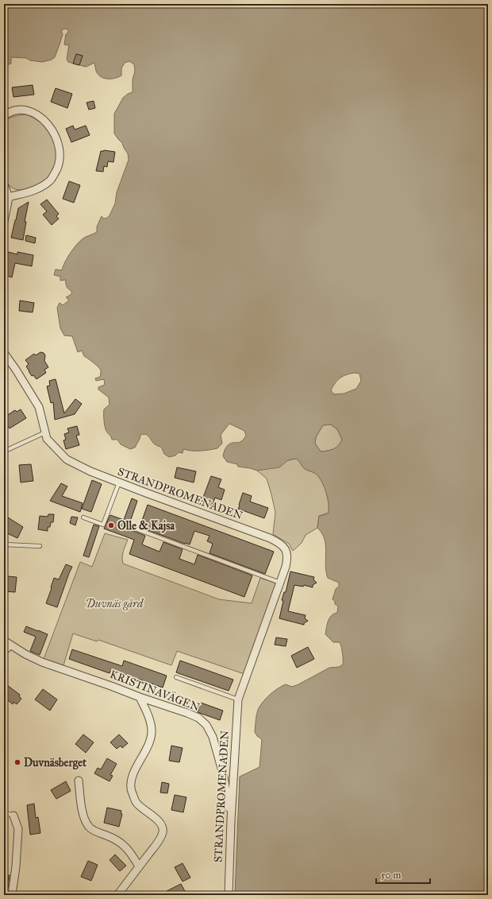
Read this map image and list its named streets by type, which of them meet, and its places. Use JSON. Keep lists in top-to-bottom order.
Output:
{
  "streets": {
    "street": ["STRANDPROMENADEN", "KRISTINAVÄGEN"]
  },
  "crossings": [
    ["STRANDPROMENADEN", "KRISTINAVÄGEN"]
  ],
  "parks": ["Duvnäs gård"],
  "places": ["Olle & Kajsa", "Duvnäsberget"],
  "scale_bar": "50 m"
}
